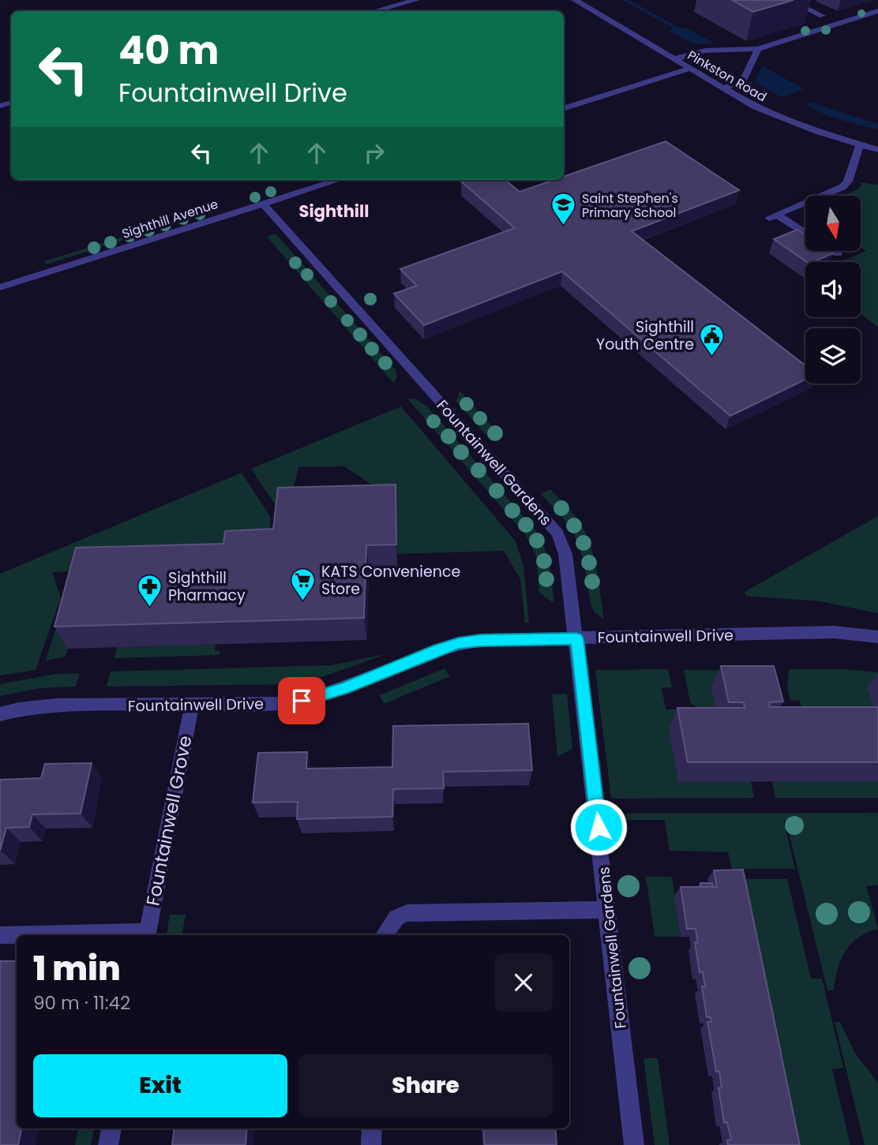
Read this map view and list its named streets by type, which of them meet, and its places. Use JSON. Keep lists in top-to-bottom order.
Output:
{
  "streets": {
    "street": [
      "Pinkston Road",
      "Sighthill Avenue",
      "Fountainwell Gardens",
      "Fountainwell Drive",
      "Fountainwell Grove"
    ]
  },
  "crossings": [
    ["Sighthill Avenue", "Fountainwell Gardens"],
    ["Fountainwell Gardens", "Fountainwell Drive"],
    ["Fountainwell Drive", "Fountainwell Grove"]
  ],
  "districts": ["Sighthill"],
  "places": {
    "school or university": ["Saint Stephen's Primary School"],
    "public building": ["Sighthill Youth Centre"],
    "supermarket": ["KATS Convenience Store"],
    "pharmacy": ["Sighthill Pharmacy"]
  },
  "north": "bottom",
  "page": {
    "turn": ["40 m", "Fountainwell Drive"],
    "heading": ["1 min", "90 m · 11:42"],
    "buttons": ["Exit", "Share"]
  }
}
